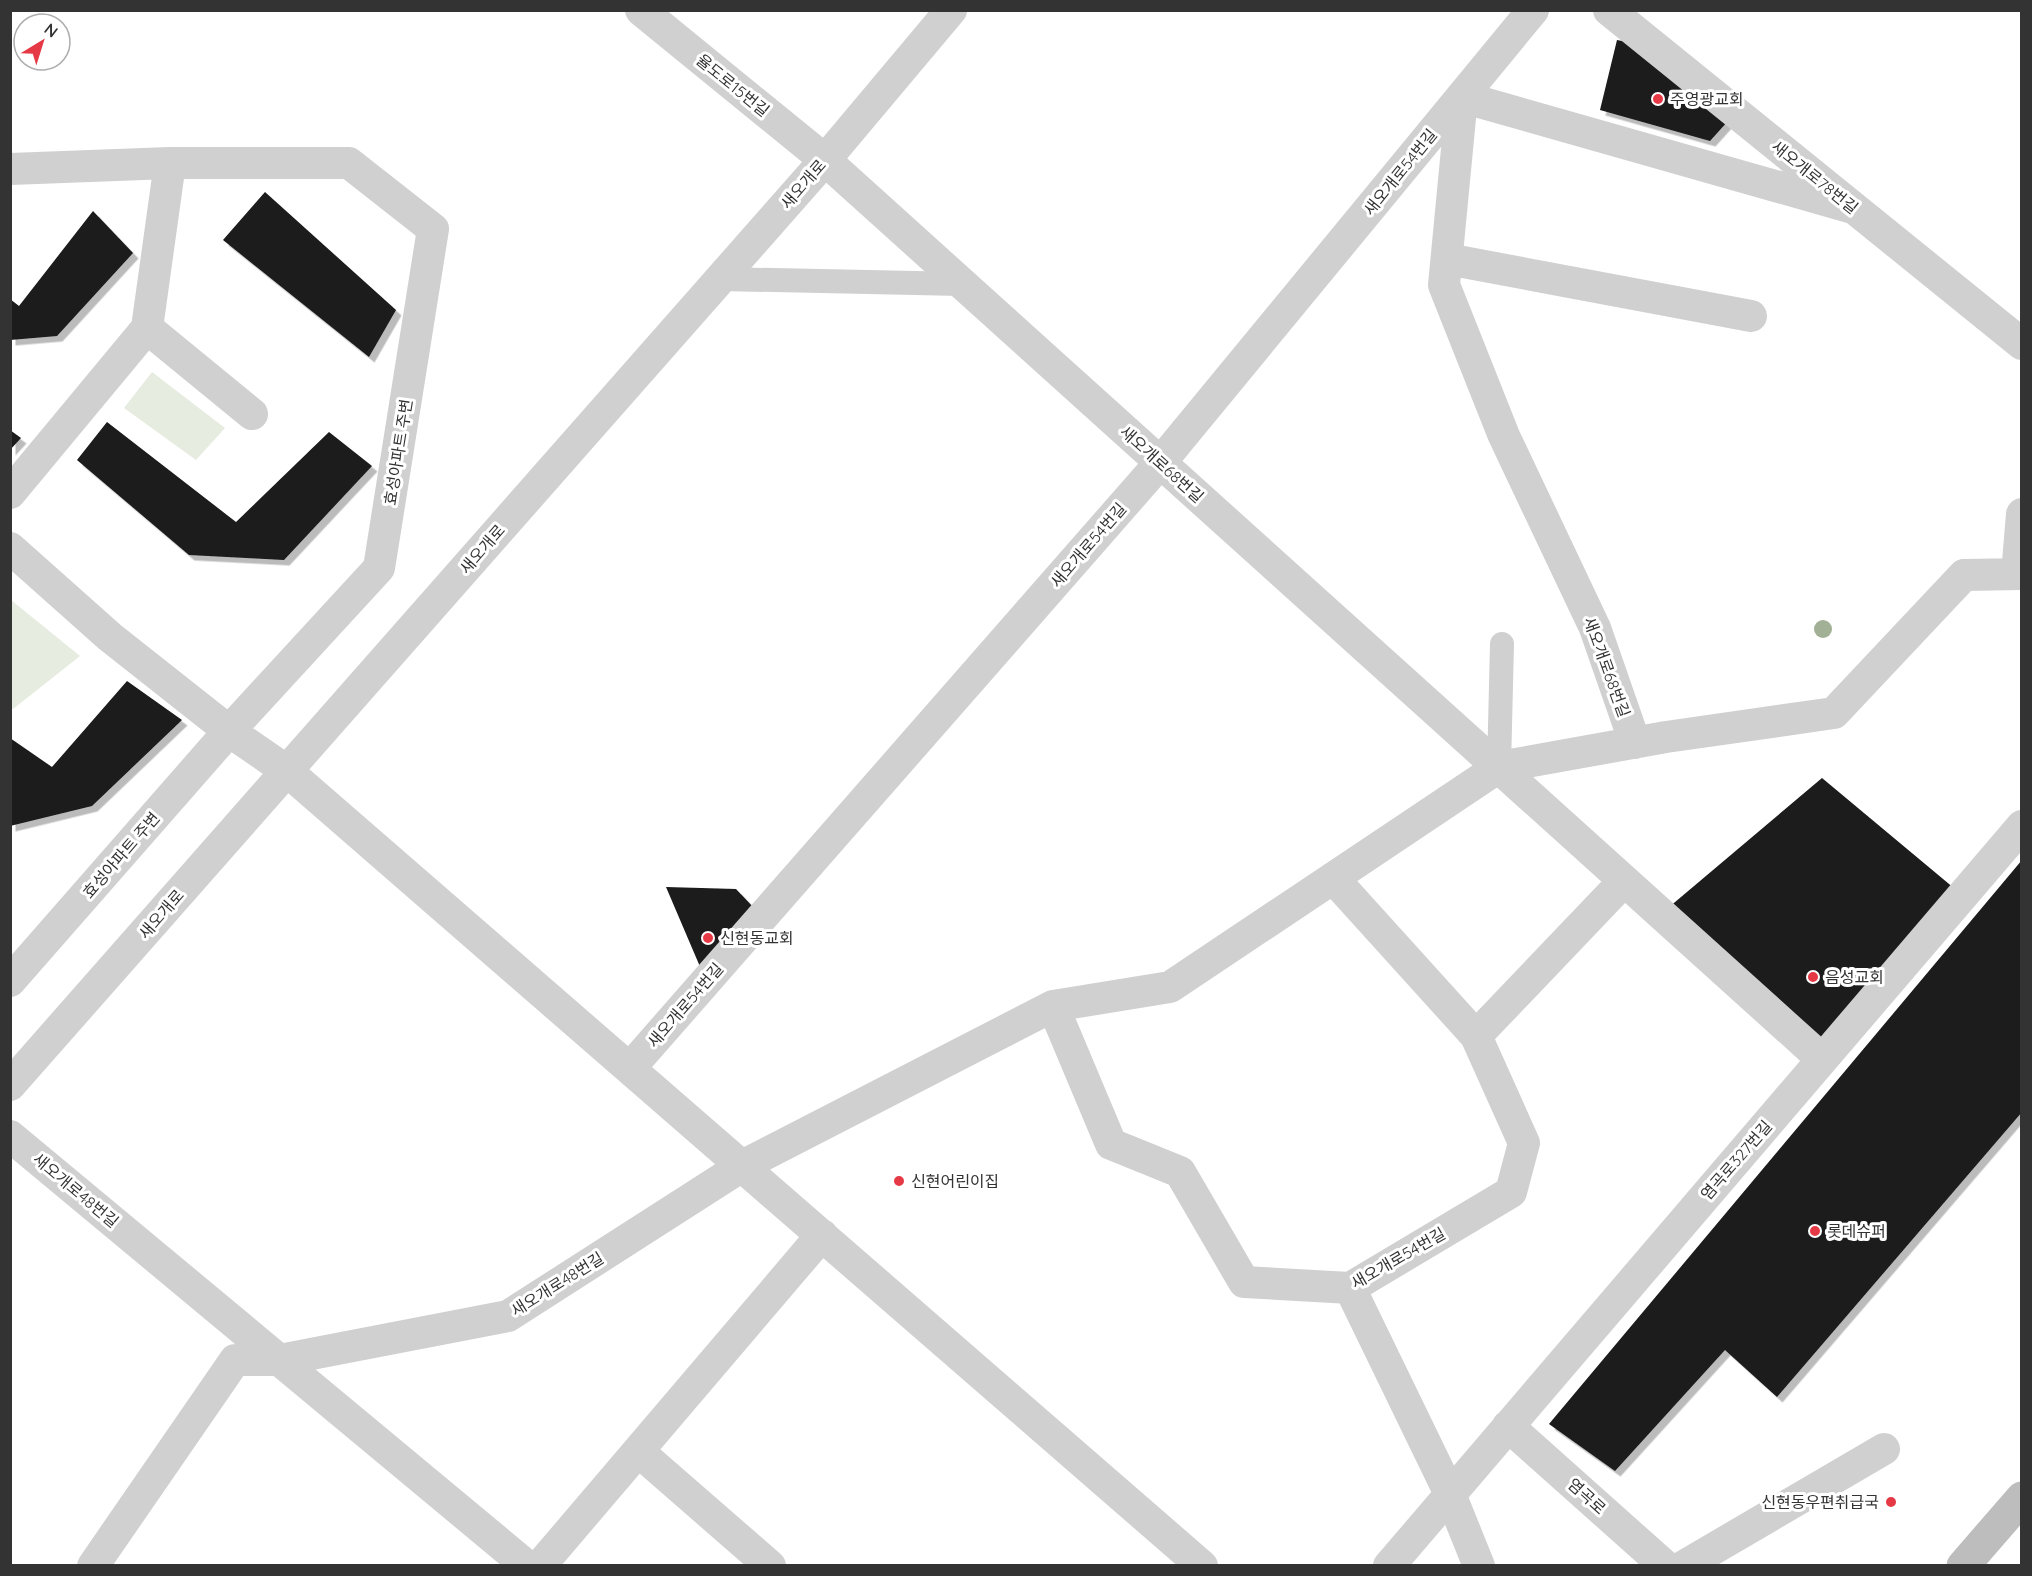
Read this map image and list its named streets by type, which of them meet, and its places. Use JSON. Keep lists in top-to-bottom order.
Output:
{
  "streets": {
    "street": [
      "율도로15번길",
      "새오개로54번길",
      "새오개로78번길",
      "새오개로",
      "효성아파트 주변",
      "새오개로68번길",
      "염곡로327번길",
      "새오개로48번길",
      "염곡로"
    ]
  },
  "crossings": [
    ["율도로15번길", "새오개로"],
    ["율도로15번길", "새오개로68번길"],
    ["새오개로54번길", "새오개로68번길"],
    ["새오개로", "새오개로68번길"],
    ["새오개로68번길", "염곡로327번길"],
    ["염곡로327번길", "염곡로"]
  ],
  "places": [
    "주영광교회",
    "신현동교회",
    "음성교회",
    "신현어린이집",
    "롯데슈퍼",
    "신현동우편취급국"
  ],
  "north": "top right"
}
